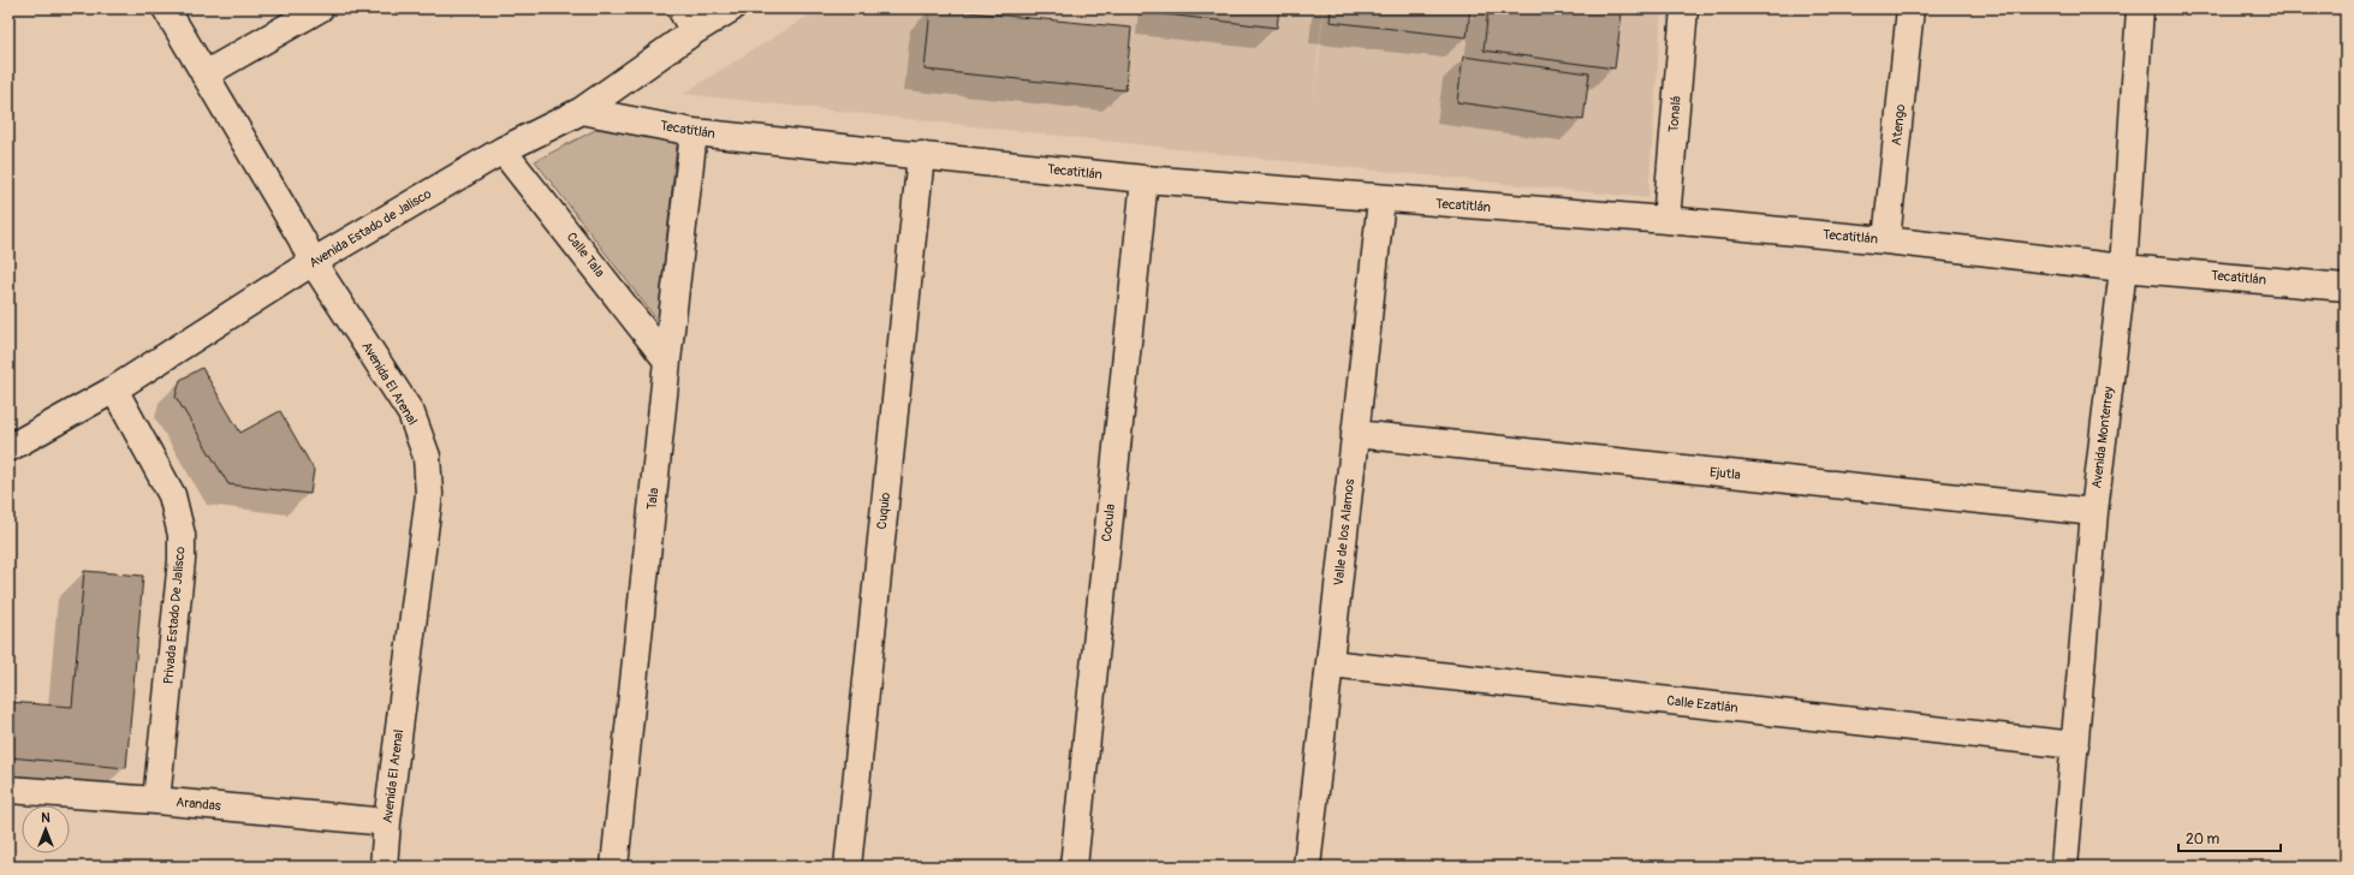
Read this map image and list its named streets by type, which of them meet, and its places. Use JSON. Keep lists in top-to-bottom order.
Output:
{
  "streets": {
    "street": [
      "Tonalá",
      "Atengo",
      "Tecatitlán",
      "Avenida Estado de Jalisco",
      "Calle Tala",
      "Avenida El Arenal",
      "Avenida Monterrey",
      "Ejutla",
      "Tala",
      "Cuquio",
      "Cocula",
      "Valle de los Alamos",
      "Privada Estado De Jalisco",
      "Calle Ezatlán",
      "Arandas"
    ]
  },
  "crossings": [
    ["Tonalá", "Tecatitlán"],
    ["Atengo", "Tecatitlán"],
    ["Tecatitlán", "Avenida Estado de Jalisco"],
    ["Tecatitlán", "Avenida Monterrey"],
    ["Tecatitlán", "Tala"],
    ["Tecatitlán", "Cuquio"],
    ["Tecatitlán", "Cocula"],
    ["Tecatitlán", "Valle de los Alamos"],
    ["Avenida Estado de Jalisco", "Calle Tala"],
    ["Avenida Estado de Jalisco", "Avenida El Arenal"],
    ["Avenida Estado de Jalisco", "Privada Estado De Jalisco"],
    ["Calle Tala", "Tala"],
    ["Avenida El Arenal", "Arandas"],
    ["Avenida Monterrey", "Ejutla"],
    ["Avenida Monterrey", "Calle Ezatlán"],
    ["Ejutla", "Valle de los Alamos"],
    ["Valle de los Alamos", "Calle Ezatlán"],
    ["Privada Estado De Jalisco", "Arandas"]
  ],
  "scale_bar": "20 m",
  "north": "top"
}
